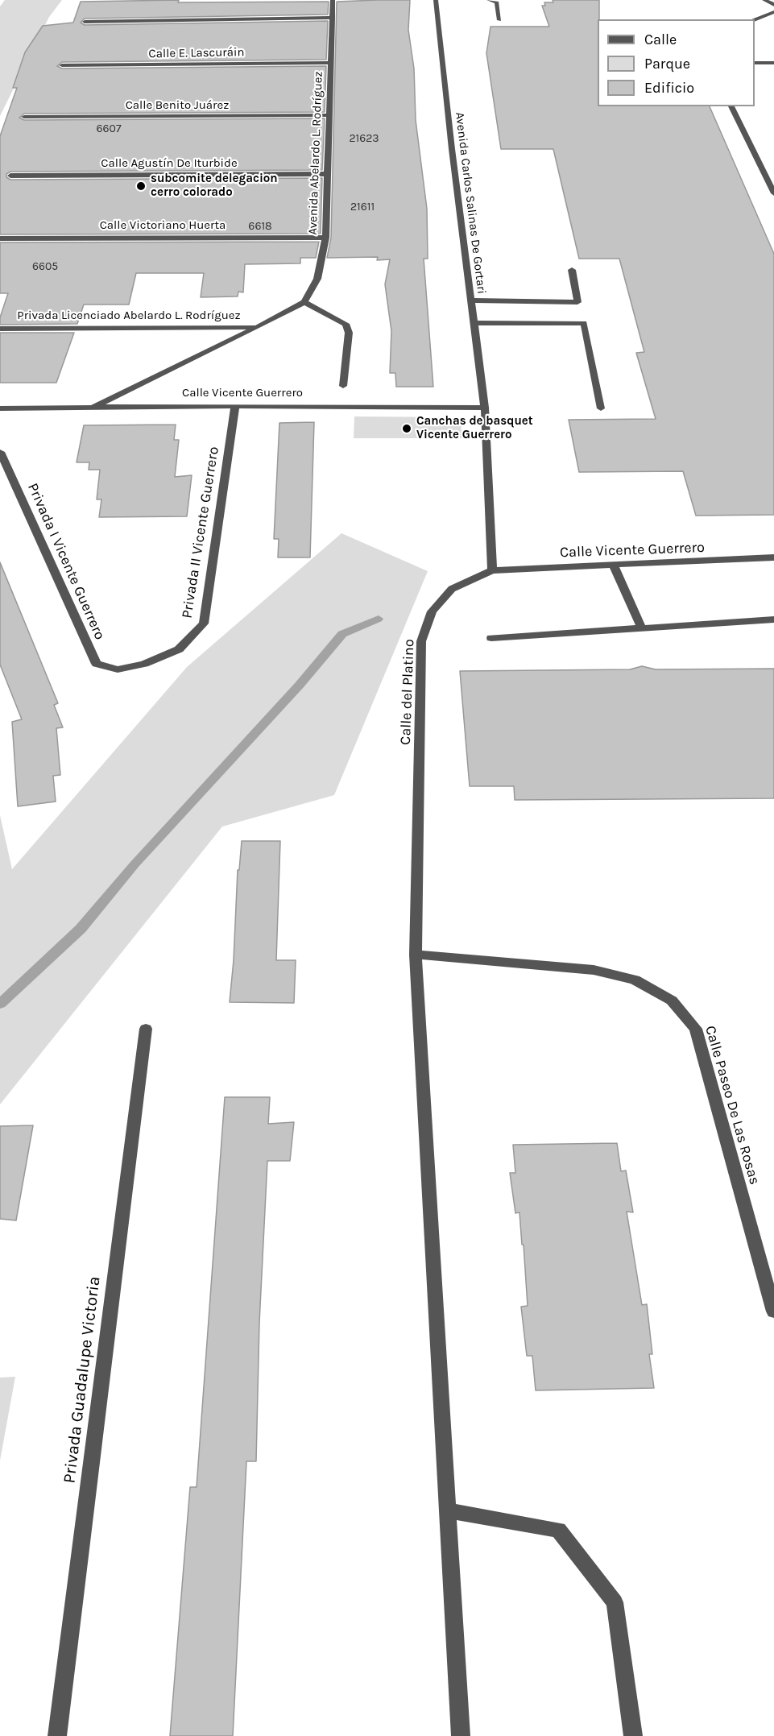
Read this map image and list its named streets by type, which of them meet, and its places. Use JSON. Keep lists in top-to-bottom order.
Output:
{
  "streets": {
    "street": [
      "Calle E. Lascuráin",
      "Calle Benito Juárez",
      "Avenida Abelardo L. Rodríguez",
      "Calle Agustín De Iturbide",
      "Avenida Carlos Salinas De Gortari",
      "Calle Victoriano Huerta",
      "Privada Licenciado Abelardo L. Rodríguez",
      "Calle Vicente Guerrero",
      "Privada II Vicente Guerrero",
      "Privada I Vicente Guerrero",
      "Calle del Platino",
      "Calle Paseo De Las Rosas",
      "Privada Guadalupe Victoria"
    ]
  },
  "crossings": [
    ["Calle E. Lascuráin", "Avenida Abelardo L. Rodríguez"],
    ["Calle Benito Juárez", "Avenida Abelardo L. Rodríguez"],
    ["Avenida Abelardo L. Rodríguez", "Calle Agustín De Iturbide"],
    ["Avenida Abelardo L. Rodríguez", "Calle Victoriano Huerta"],
    ["Avenida Carlos Salinas De Gortari", "Calle Vicente Guerrero"],
    ["Calle Vicente Guerrero", "Privada II Vicente Guerrero"],
    ["Calle Vicente Guerrero", "Calle del Platino"],
    ["Privada II Vicente Guerrero", "Privada I Vicente Guerrero"],
    ["Calle del Platino", "Calle Paseo De Las Rosas"]
  ],
  "places": ["subcomite delegacion cerro colorado", "Canchas de basquet Vicente Guerrero"],
  "house_numbers": [
    "6607",
    "21623",
    "21611",
    "6618",
    "6605"
  ],
  "legend": ["Calle", "Parque", "Edificio"]
}
